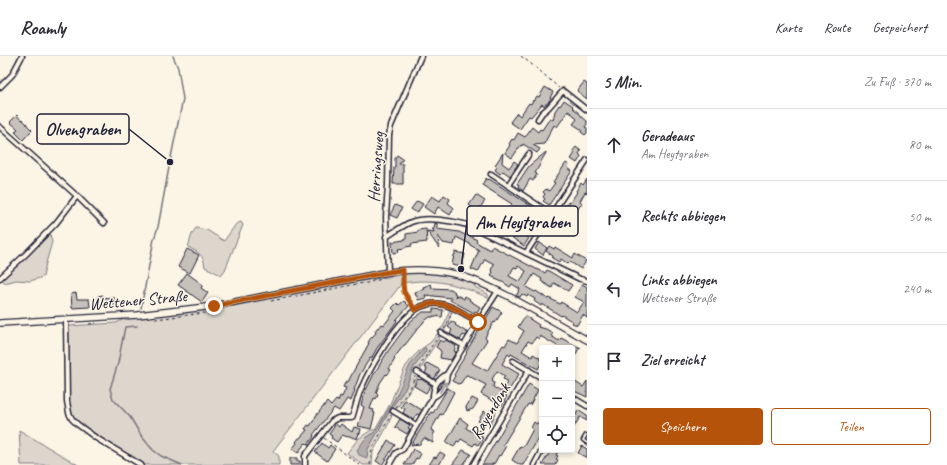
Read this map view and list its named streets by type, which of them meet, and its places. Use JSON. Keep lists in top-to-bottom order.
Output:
{
  "streets": {
    "street": ["Herringsweg", "Wettener Straße", "Rayendonk"]
  },
  "crossings": [
    ["Herringsweg", "Wettener Straße"]
  ],
  "places": ["Olvengraben", "Am Heytgraben"],
  "page": {
    "header": "Roamly",
    "nav": ["Karte", "Route", "Gespeichert"],
    "heading": ["5 Min.", "Zu Fuß · 370 m"],
    "list": [
      ["Geradeaus", "Am Heytgraben", "80 m"],
      ["Rechts abbiegen", "50 m"],
      ["Links abbiegen", "Wettener Straße", "240 m"],
      "Ziel erreicht"
    ],
    "map_buttons": ["+", "−"],
    "buttons": ["Speichern", "Teilen"]
  }
}
